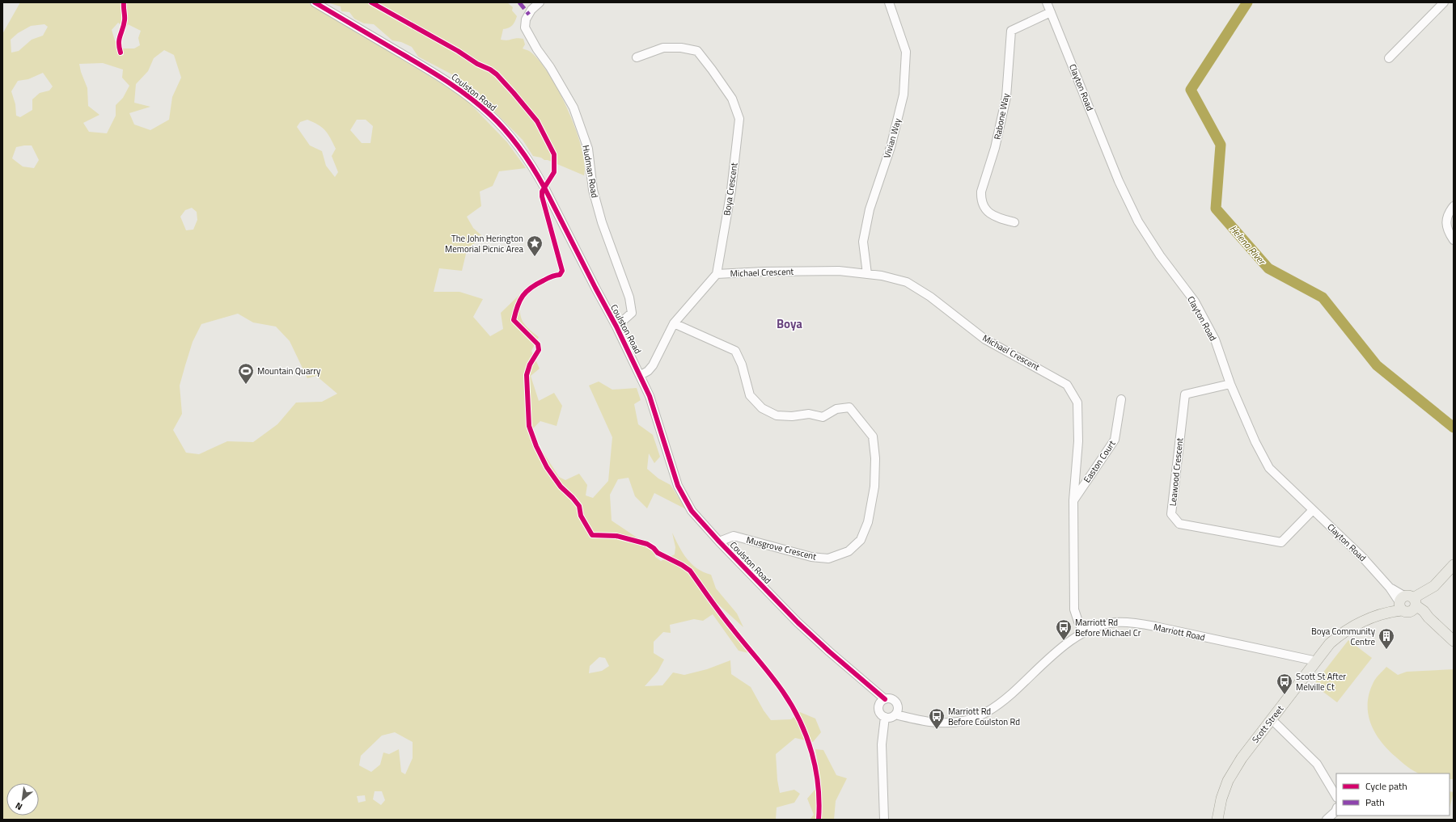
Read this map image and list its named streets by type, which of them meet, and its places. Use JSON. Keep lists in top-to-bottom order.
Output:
{
  "streets": {
    "main road": ["Clayton Road", "Scott Street"],
    "street": [
      "Coulston Road",
      "Rabone Way",
      "Vivian Way",
      "Hudman Road",
      "Boya Crescent",
      "Michael Crescent",
      "Easton Court",
      "Leawood Crescent",
      "Musgrove Crescent",
      "Marriott Road"
    ]
  },
  "crossings": [
    ["Clayton Road", "Rabone Way"],
    ["Clayton Road", "Leawood Crescent"],
    ["Clayton Road", "Scott Street"],
    ["Coulston Road", "Hudman Road"],
    ["Coulston Road", "Musgrove Crescent"],
    ["Coulston Road", "Marriott Road"],
    ["Vivian Way", "Michael Crescent"],
    ["Boya Crescent", "Michael Crescent"],
    ["Michael Crescent", "Easton Court"],
    ["Michael Crescent", "Marriott Road"],
    ["Marriott Road", "Scott Street"]
  ],
  "districts": ["Boya"],
  "water": ["Helena River"],
  "places": {
    "place": ["The John Herington Memorial Picnic Area"],
    "sports": ["Mountain Quarry"],
    "bus stop": ["Marriott Rd Before Michael Cr", "Scott St After Melville Ct", "Marriott Rd Before Coulston Rd"],
    "building": ["Boya Community Centre"]
  },
  "legend": ["Cycle path", "Path"],
  "north": "bottom left"
}
